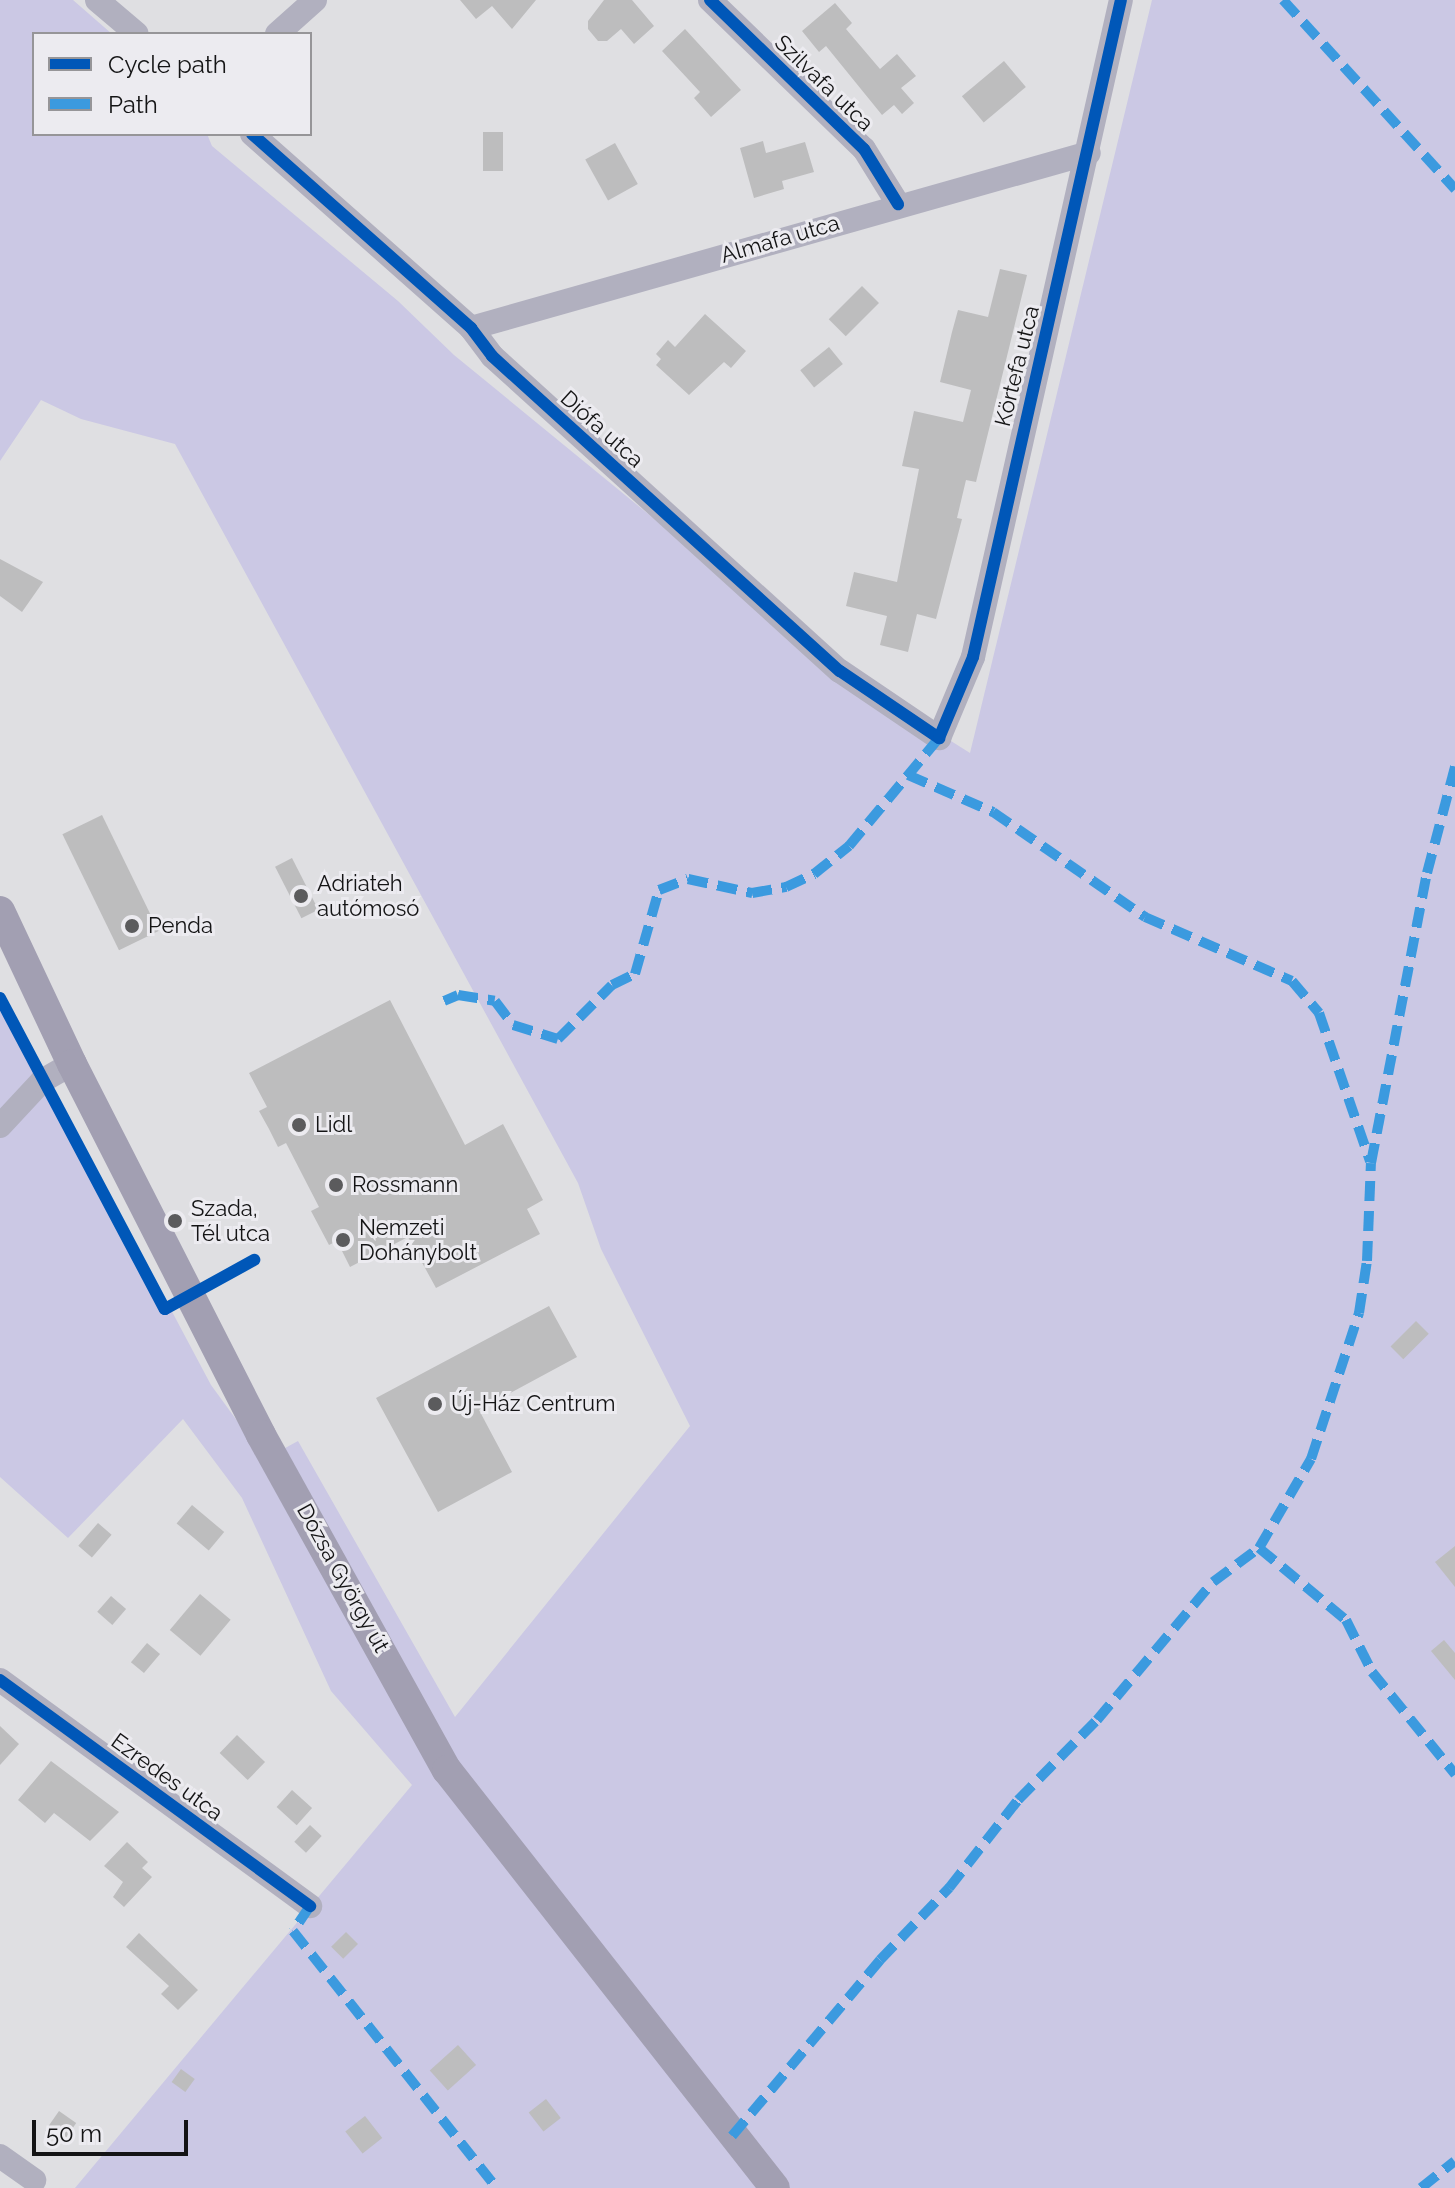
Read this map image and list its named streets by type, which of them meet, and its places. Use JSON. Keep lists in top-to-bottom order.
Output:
{
  "streets": {
    "main road": ["Dózsa György út"],
    "street": [
      "Szilvafa utca",
      "Almafa utca",
      "Körtefa utca",
      "Diófa utca",
      "Ezredes utca"
    ]
  },
  "crossings": [
    ["Szilvafa utca", "Almafa utca"],
    ["Almafa utca", "Körtefa utca"],
    ["Almafa utca", "Diófa utca"],
    ["Körtefa utca", "Diófa utca"]
  ],
  "places": [
    "Adriateh autómosó",
    "Penda",
    "Lidl",
    "Rossmann",
    "Szada, Tél utca",
    "Nemzeti Dohánybolt",
    "Új-Ház Centrum"
  ],
  "legend": ["Cycle path", "Path"],
  "scale_bar": "50 m"
}
